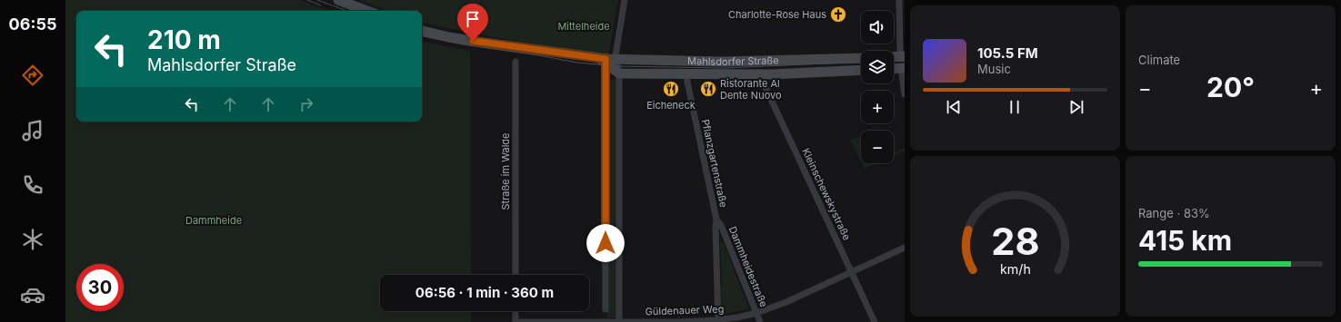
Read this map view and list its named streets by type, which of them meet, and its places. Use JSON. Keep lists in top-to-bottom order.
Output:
{
  "streets": {
    "main road": ["Mahlsdorfer Straße"],
    "street": [
      "Pflanzgartenstraße",
      "Straße im Walde",
      "Kleinschewskystraße",
      "Dammheidestraße",
      "Güldenauer Weg"
    ]
  },
  "crossings": [
    ["Mahlsdorfer Straße", "Pflanzgartenstraße"],
    ["Mahlsdorfer Straße", "Kleinschewskystraße"],
    ["Pflanzgartenstraße", "Dammheidestraße"],
    ["Pflanzgartenstraße", "Güldenauer Weg"],
    ["Kleinschewskystraße", "Güldenauer Weg"],
    ["Dammheidestraße", "Güldenauer Weg"]
  ],
  "parks": ["Mittelheide", "Dammheide"],
  "places": {
    "church": ["Charlotte-Rose Haus"],
    "restaurant": ["Eicheneck", "Ristorante Al Dente Nuovo"]
  },
  "page": {
    "tabs": "06:55",
    "tile": [
      "Climate",
      ["Range · 83%", "415 km"]
    ],
    "map_buttons": ["+", "−"],
    "turn": ["210 m", "Mahlsdorfer Straße"],
    "song": ["105.5 FM", "Music"],
    "heat": ["−", "20°", "+"],
    "limit": "30",
    "trip": "06:56 · 1 min · 360 m",
    "gauge": ["28", "km/h"]
  }
}
